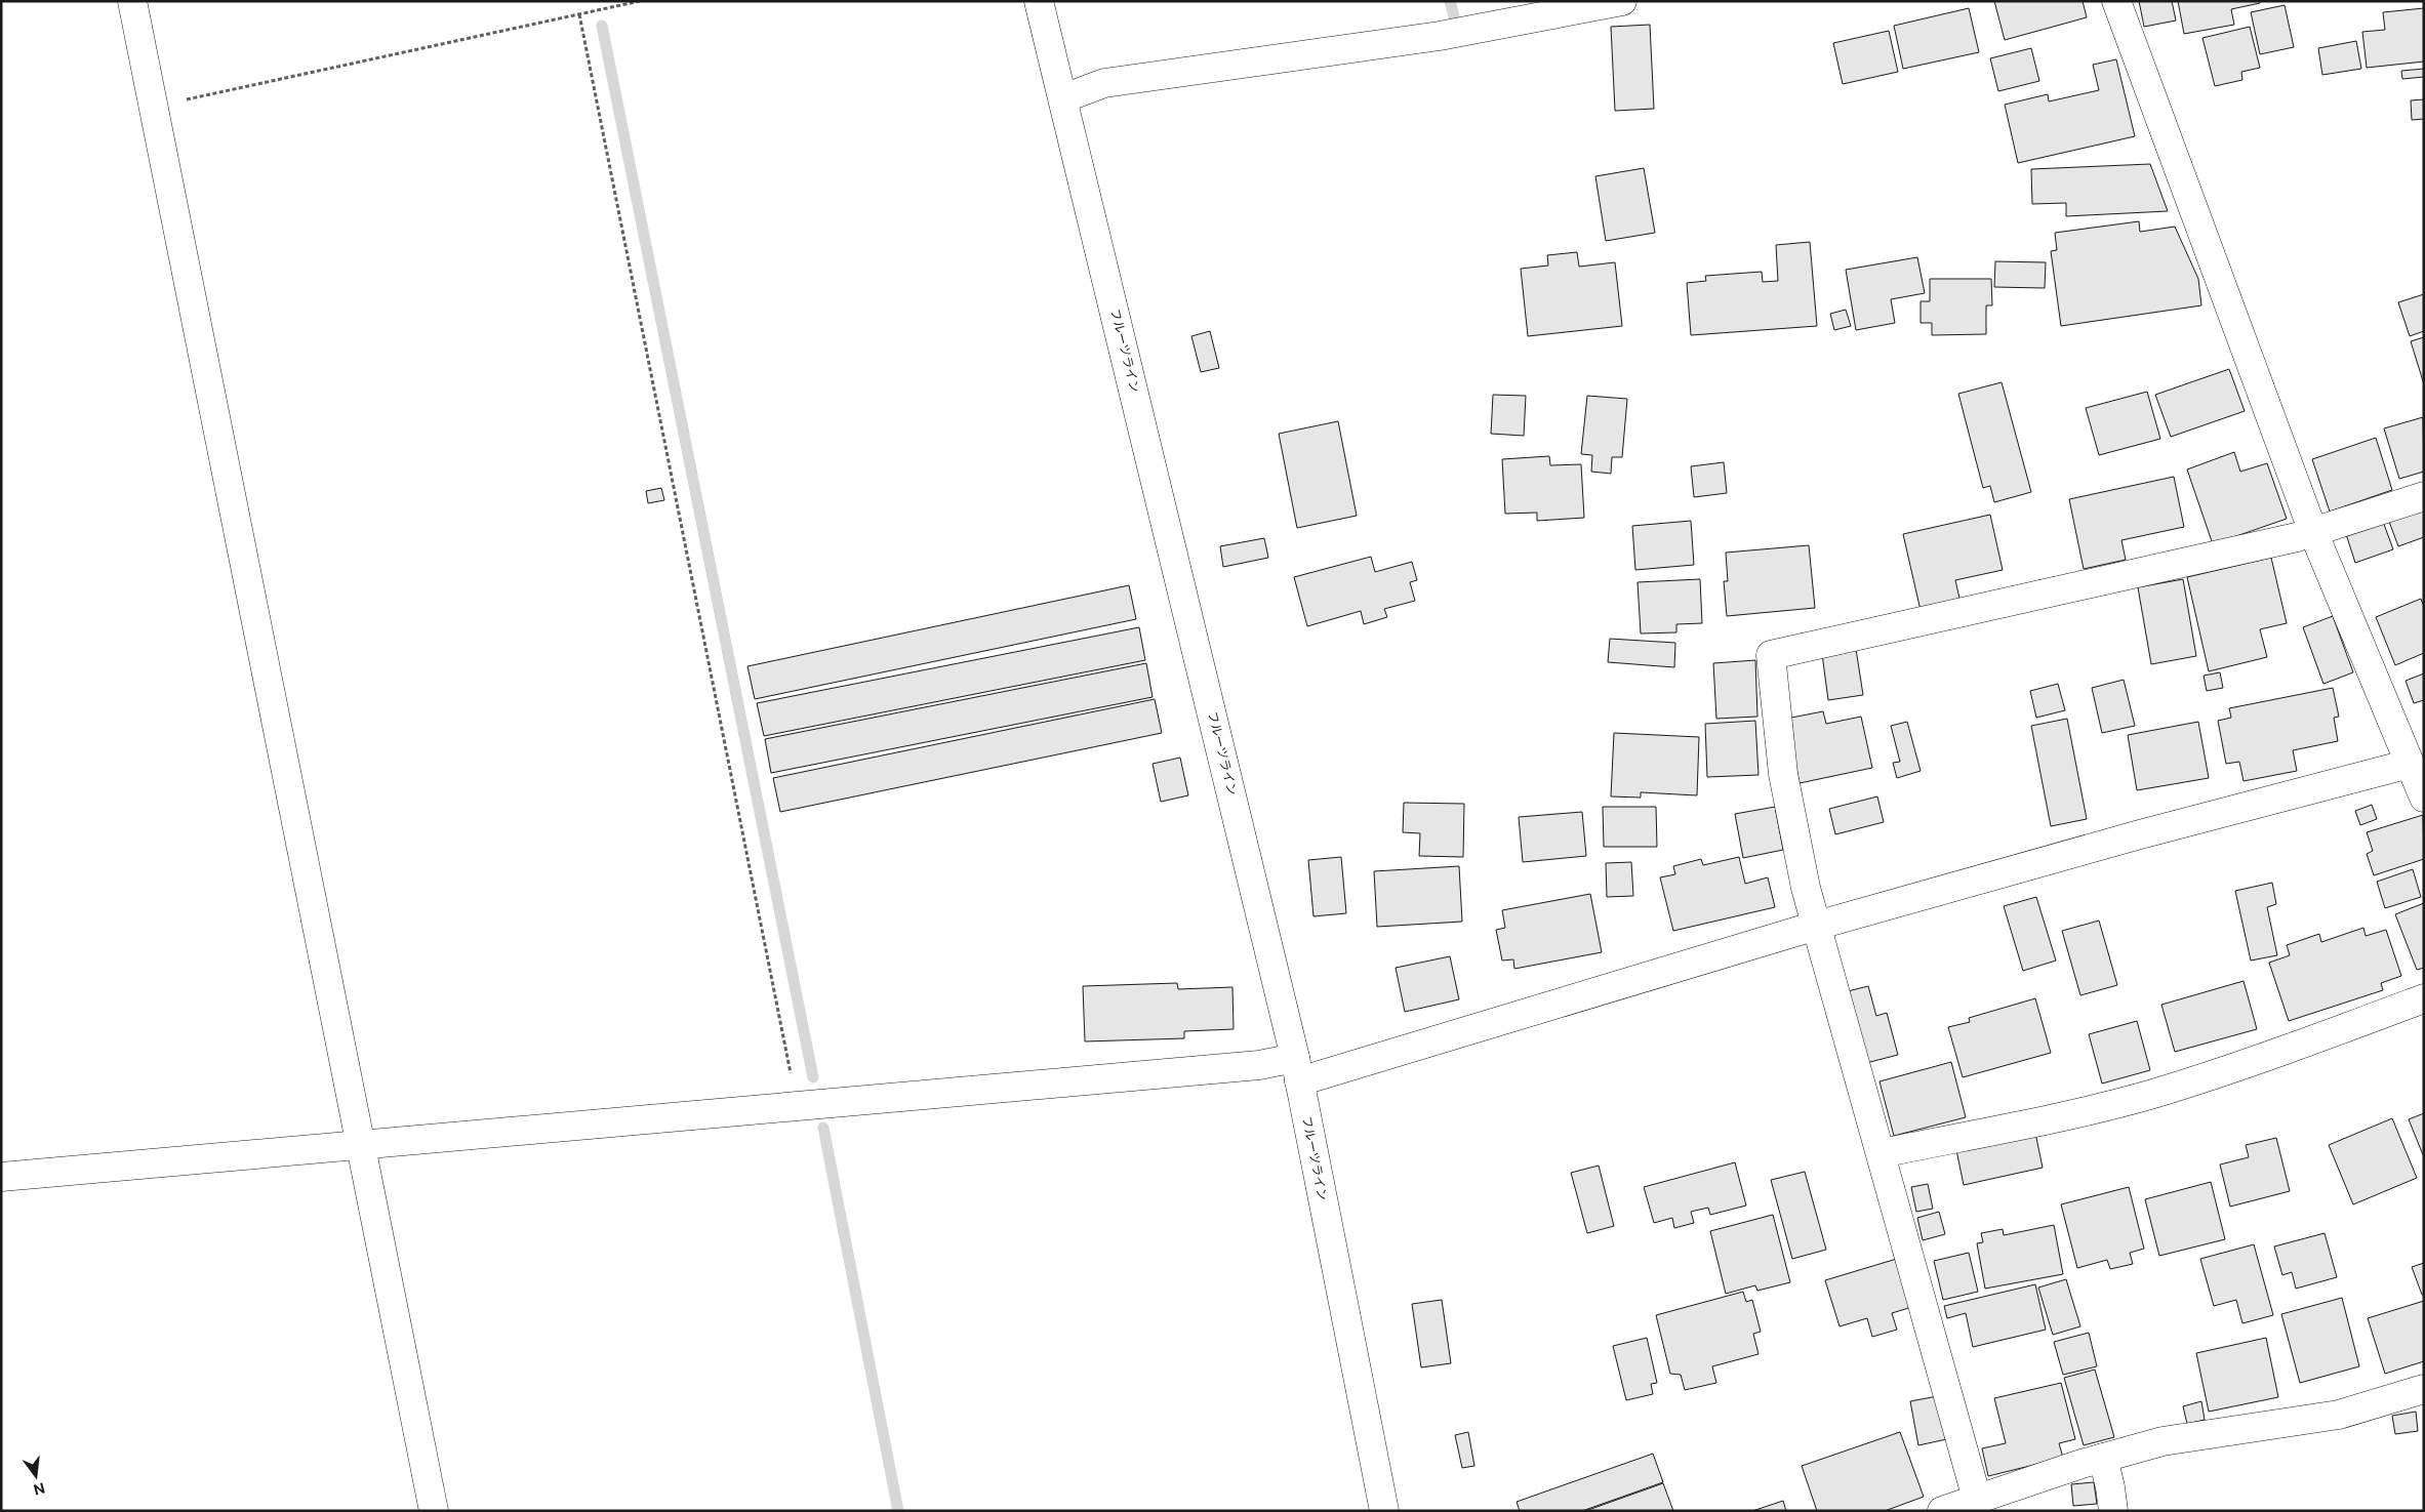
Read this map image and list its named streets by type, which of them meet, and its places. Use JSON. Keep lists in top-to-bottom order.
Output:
{
  "streets": {
    "street": ["フルーツライン"]
  },
  "north": "bottom"
}
